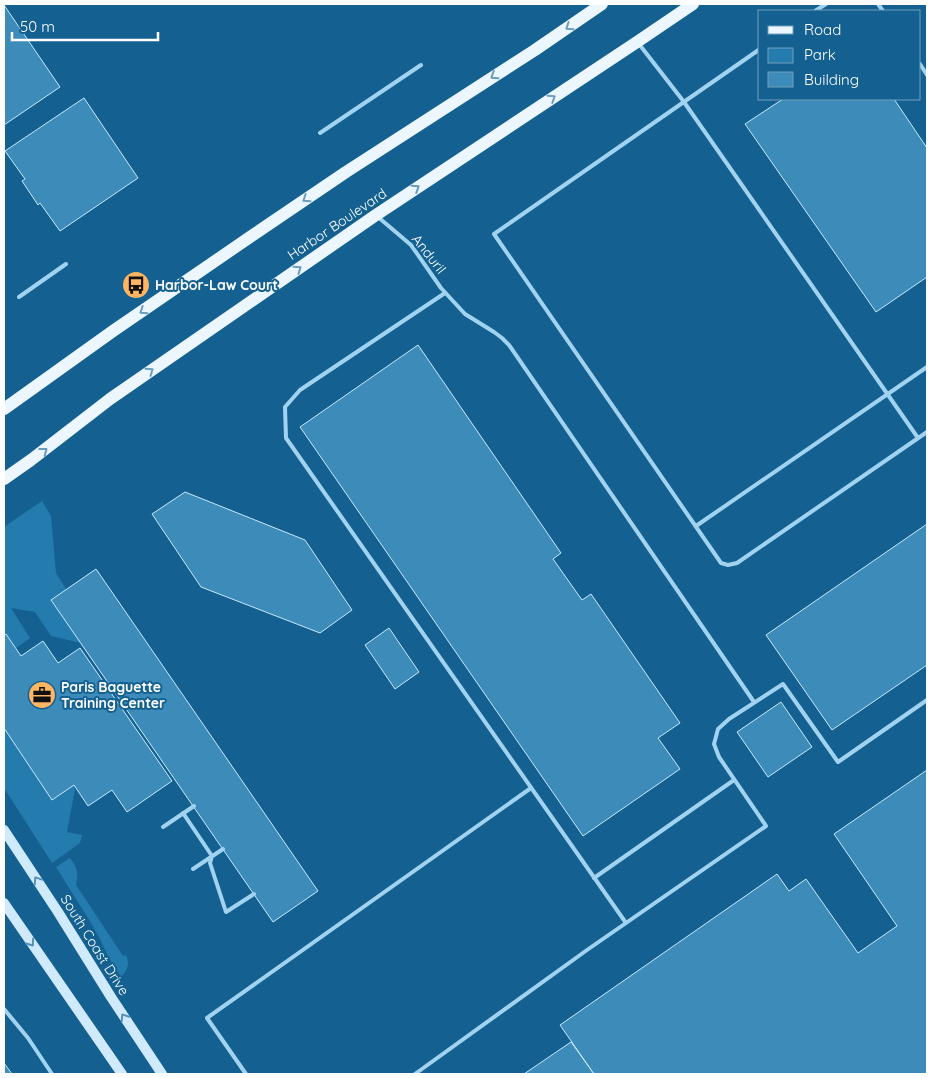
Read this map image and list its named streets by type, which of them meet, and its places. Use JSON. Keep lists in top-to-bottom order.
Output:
{
  "streets": {
    "main road": ["Harbor Boulevard", "South Coast Drive"],
    "lane": ["Anduril"]
  },
  "crossings": [
    ["Harbor Boulevard", "Anduril"]
  ],
  "places": {
    "bus stop": ["Harbor-Law Court"],
    "office": ["Paris Baguette Training Center"]
  },
  "legend": ["Road", "Park", "Building"],
  "scale_bar": "50 m"
}
